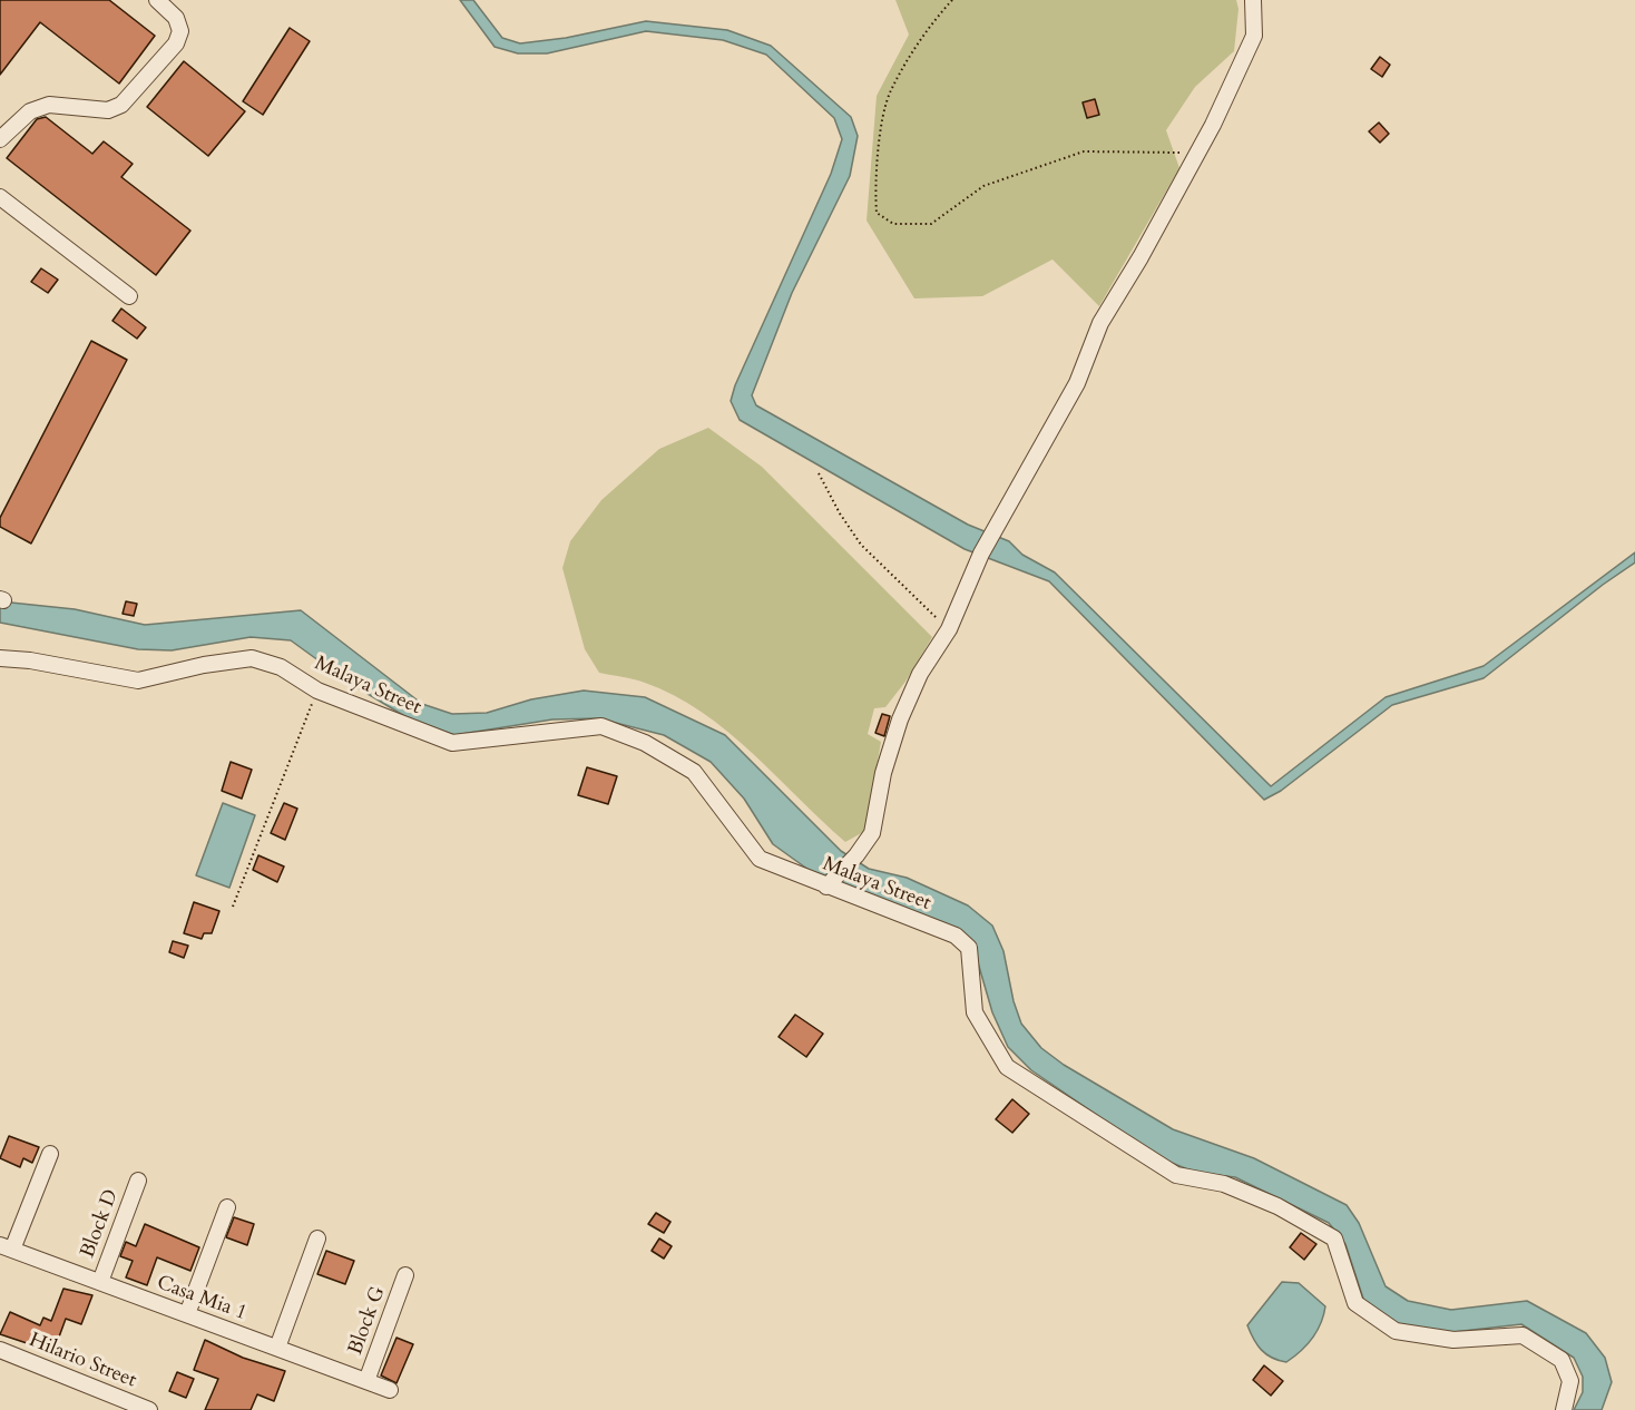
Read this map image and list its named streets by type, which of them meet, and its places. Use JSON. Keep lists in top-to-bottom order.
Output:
{
  "streets": {
    "street": [
      "Malaya Street",
      "Block D",
      "Casa Mia 1",
      "Block G",
      "Hilario Street"
    ]
  },
  "crossings": [
    ["Block D", "Casa Mia 1"],
    ["Casa Mia 1", "Block G"]
  ]
}
